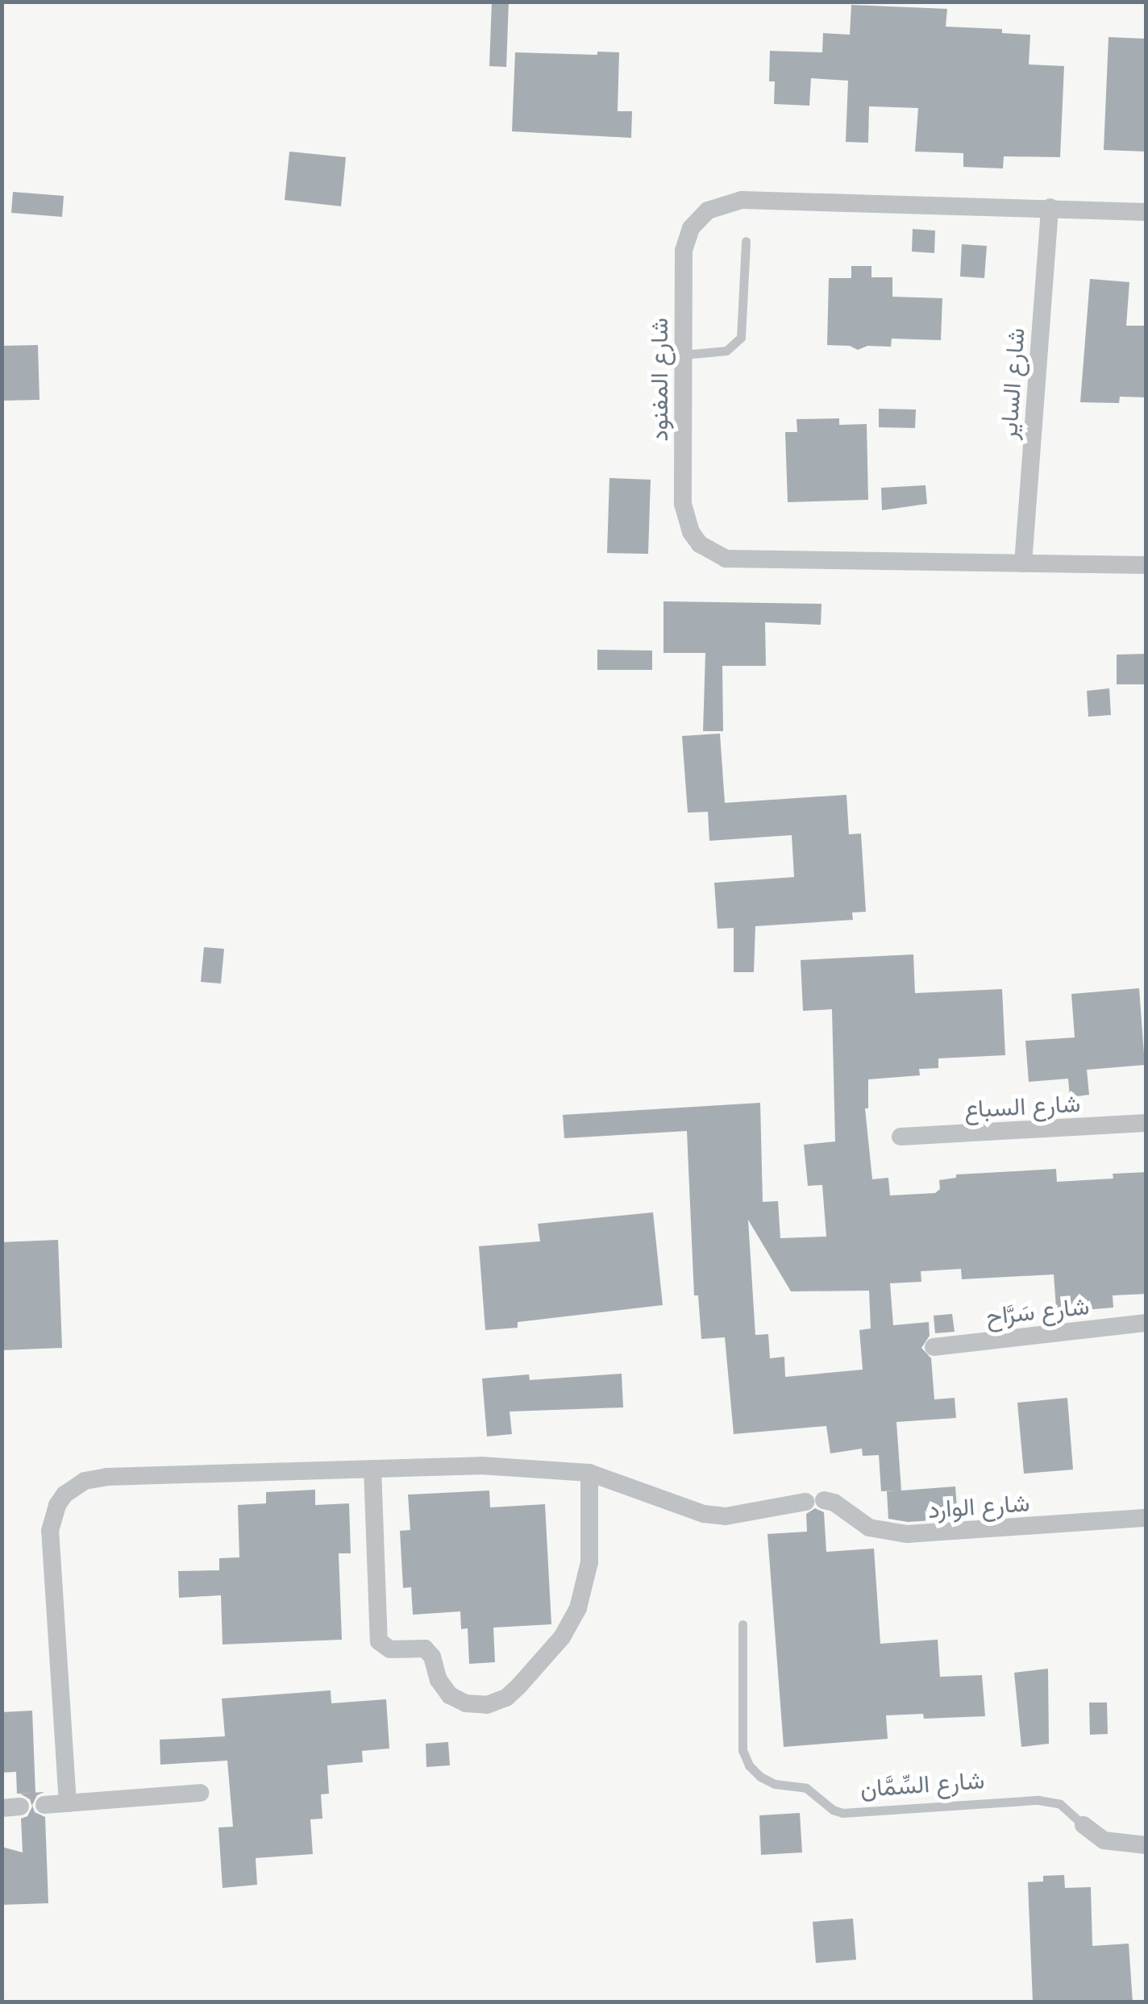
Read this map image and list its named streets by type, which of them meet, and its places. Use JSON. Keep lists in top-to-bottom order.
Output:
{
  "streets": {
    "street": [
      "شارع المفنود",
      "شارع الساير",
      "شارع السباع",
      "شارع سَرَّاح",
      "شارع الوارد",
      "شارع السِّمَّان"
    ]
  },
  "crossings": [
    ["شارع المفنود", "شارع الساير"]
  ]
}
